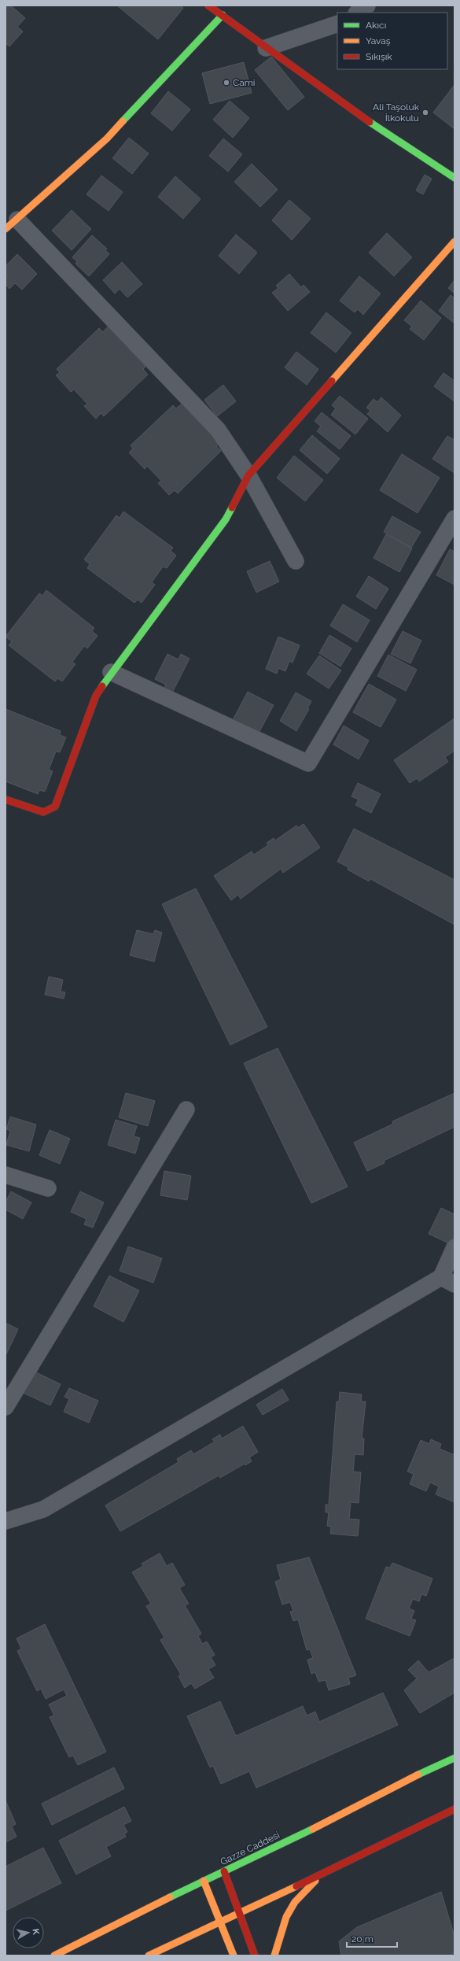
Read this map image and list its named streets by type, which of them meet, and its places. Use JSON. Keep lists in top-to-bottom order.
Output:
{
  "streets": {
    "street": ["Gazze Caddesi"]
  },
  "places": ["Cami", "Ali Taşoluk İlkokulu"],
  "legend": ["Akıcı", "Yavaş", "Sıkışık"],
  "scale_bar": "20 m",
  "north": "right"
}
